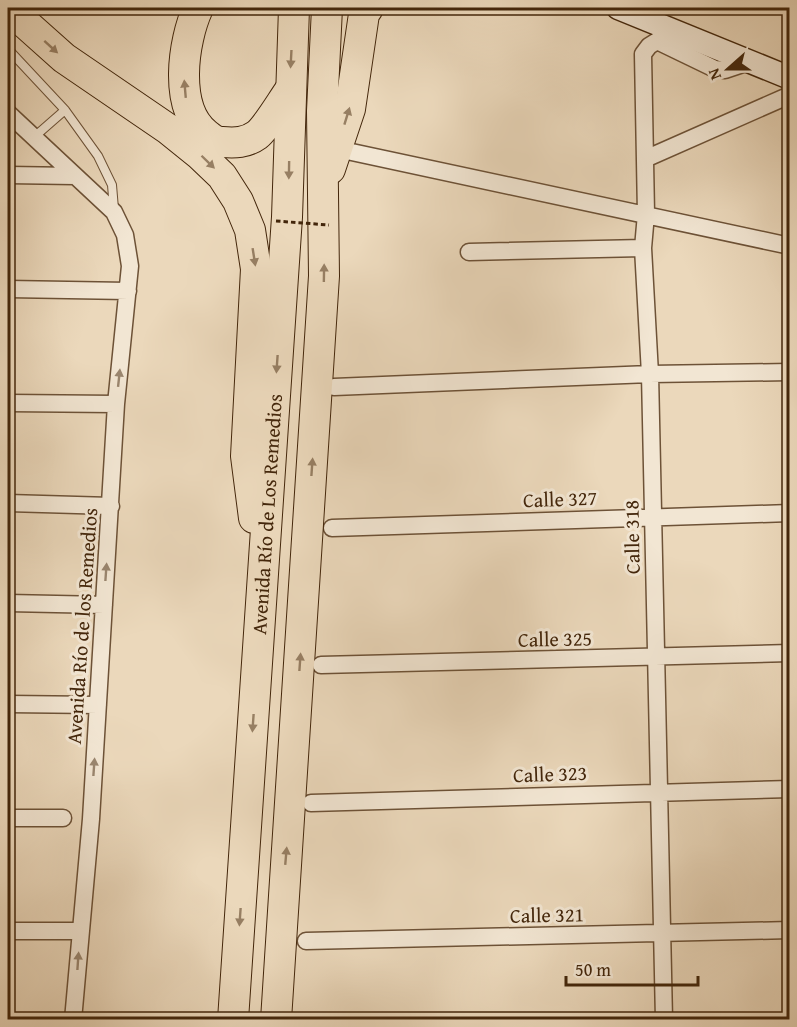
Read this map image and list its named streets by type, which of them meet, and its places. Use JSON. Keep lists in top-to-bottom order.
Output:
{
  "streets": {
    "highway": ["Avenida Río de Los Remedios"],
    "street": [
      "Calle 327",
      "Calle 318",
      "Avenida Río de los Remedios",
      "Calle 325",
      "Calle 323",
      "Calle 321"
    ]
  },
  "crossings": [
    ["Calle 327", "Calle 318"],
    ["Calle 318", "Calle 325"],
    ["Calle 318", "Calle 323"],
    ["Calle 318", "Calle 321"]
  ],
  "one_way": ["Avenida Río de los Remedios"],
  "scale_bar": "50 m",
  "north": "left"
}
